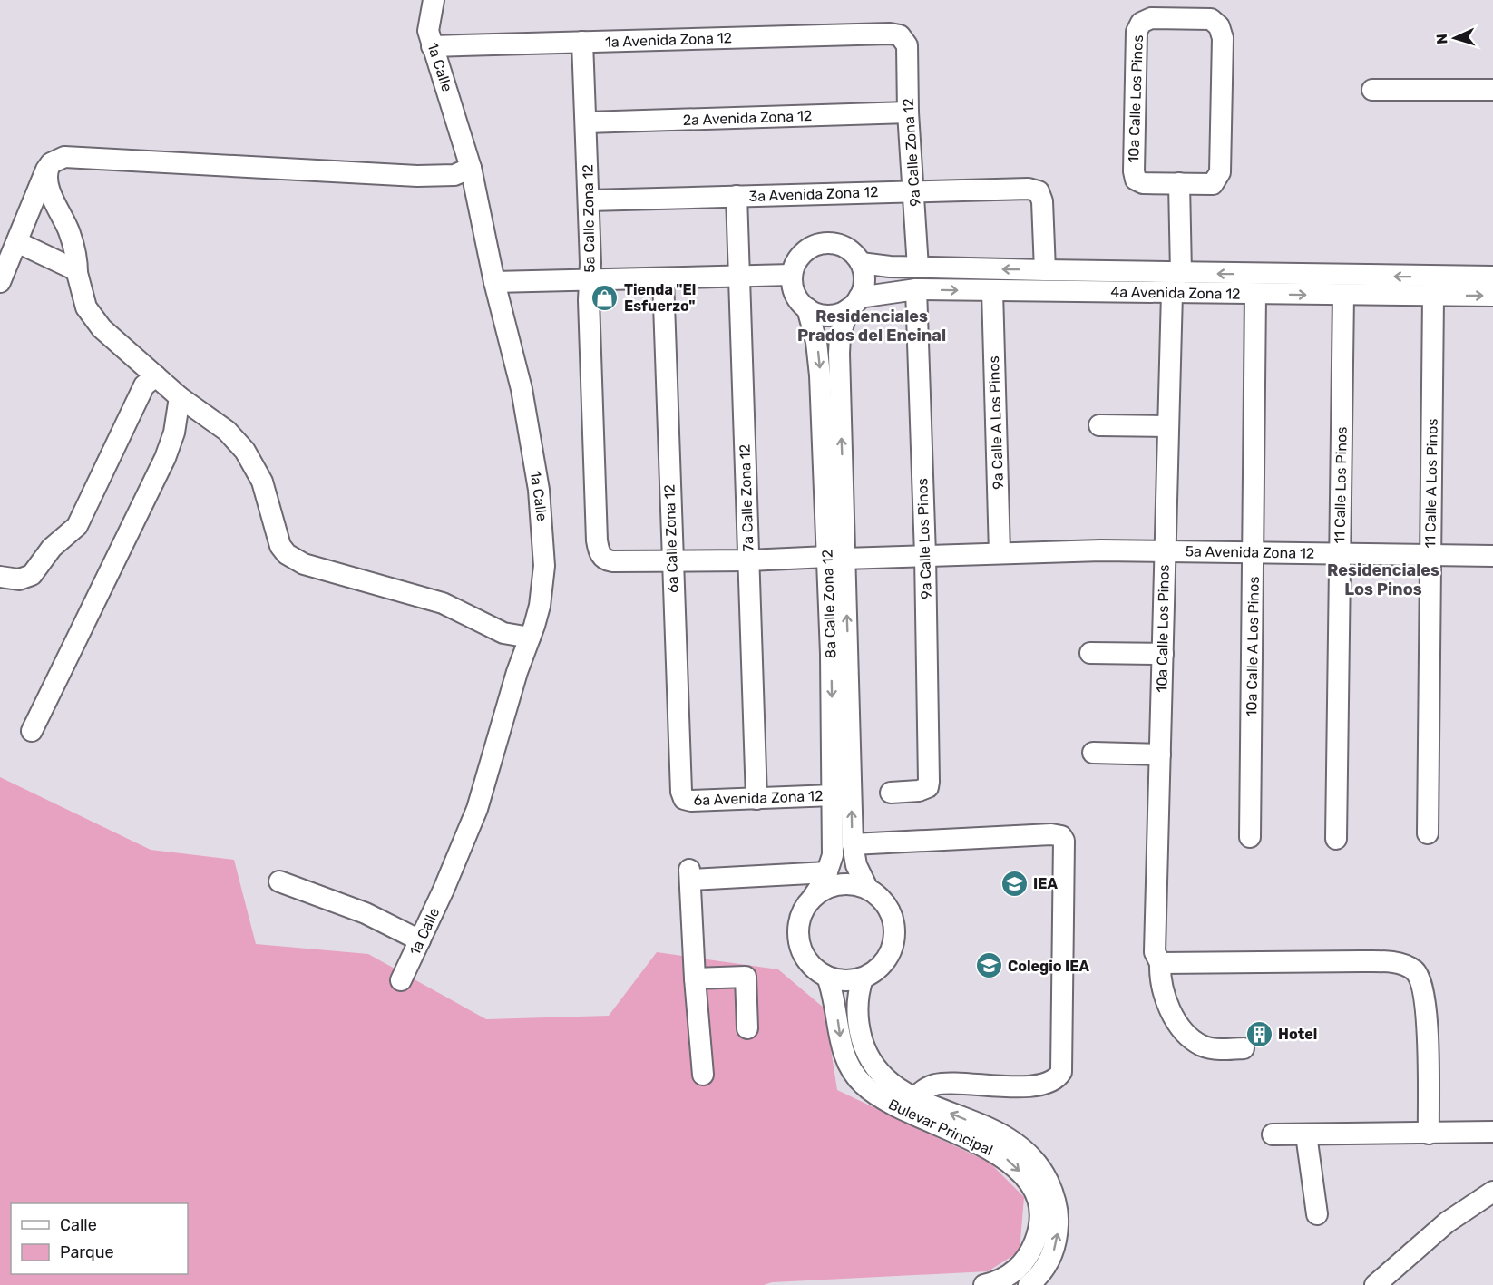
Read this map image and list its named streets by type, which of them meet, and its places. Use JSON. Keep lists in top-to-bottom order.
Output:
{
  "streets": {
    "street": [
      "1a Avenida Zona 12",
      "1a Calle",
      "10a Calle Los Pinos",
      "2a Avenida Zona 12",
      "9a Calle Zona 12",
      "3a Avenida Zona 12",
      "5a Calle Zona 12",
      "4a Avenida Zona 12",
      "9a Calle A Los Pinos",
      "11 Calle A Los Pinos",
      "11 Calle Los Pinos",
      "7a Calle Zona 12",
      "6a Calle Zona 12",
      "9a Calle Los Pinos",
      "5a Avenida Zona 12",
      "8a Calle Zona 12",
      "10a Calle A Los Pinos",
      "6a Avenida Zona 12",
      "Bulevar Principal"
    ]
  },
  "crossings": [
    ["1a Avenida Zona 12", "1a Calle"],
    ["1a Avenida Zona 12", "9a Calle Zona 12"],
    ["1a Avenida Zona 12", "5a Calle Zona 12"],
    ["10a Calle Los Pinos", "4a Avenida Zona 12"],
    ["10a Calle Los Pinos", "5a Avenida Zona 12"],
    ["2a Avenida Zona 12", "9a Calle Zona 12"],
    ["2a Avenida Zona 12", "5a Calle Zona 12"],
    ["9a Calle Zona 12", "3a Avenida Zona 12"],
    ["9a Calle Zona 12", "4a Avenida Zona 12"],
    ["3a Avenida Zona 12", "5a Calle Zona 12"],
    ["3a Avenida Zona 12", "4a Avenida Zona 12"],
    ["3a Avenida Zona 12", "7a Calle Zona 12"],
    ["5a Calle Zona 12", "5a Avenida Zona 12"],
    ["4a Avenida Zona 12", "9a Calle A Los Pinos"],
    ["4a Avenida Zona 12", "11 Calle A Los Pinos"],
    ["4a Avenida Zona 12", "11 Calle Los Pinos"],
    ["4a Avenida Zona 12", "9a Calle Los Pinos"],
    ["4a Avenida Zona 12", "8a Calle Zona 12"],
    ["4a Avenida Zona 12", "10a Calle A Los Pinos"],
    ["9a Calle A Los Pinos", "5a Avenida Zona 12"],
    ["11 Calle A Los Pinos", "5a Avenida Zona 12"],
    ["11 Calle Los Pinos", "5a Avenida Zona 12"],
    ["7a Calle Zona 12", "5a Avenida Zona 12"],
    ["7a Calle Zona 12", "6a Avenida Zona 12"],
    ["6a Calle Zona 12", "5a Avenida Zona 12"],
    ["6a Calle Zona 12", "6a Avenida Zona 12"],
    ["9a Calle Los Pinos", "5a Avenida Zona 12"],
    ["5a Avenida Zona 12", "8a Calle Zona 12"],
    ["5a Avenida Zona 12", "10a Calle A Los Pinos"],
    ["8a Calle Zona 12", "6a Avenida Zona 12"],
    ["8a Calle Zona 12", "Bulevar Principal"]
  ],
  "districts": ["Residenciales Prados del Encinal", "Residenciales Los Pinos"],
  "places": {
    "shop": ["Tienda \"El Esfuerzo\""],
    "school or university": ["IEA", "Colegio IEA"],
    "building": ["Hotel"]
  },
  "legend": ["Calle", "Parque"],
  "north": "left"
}
